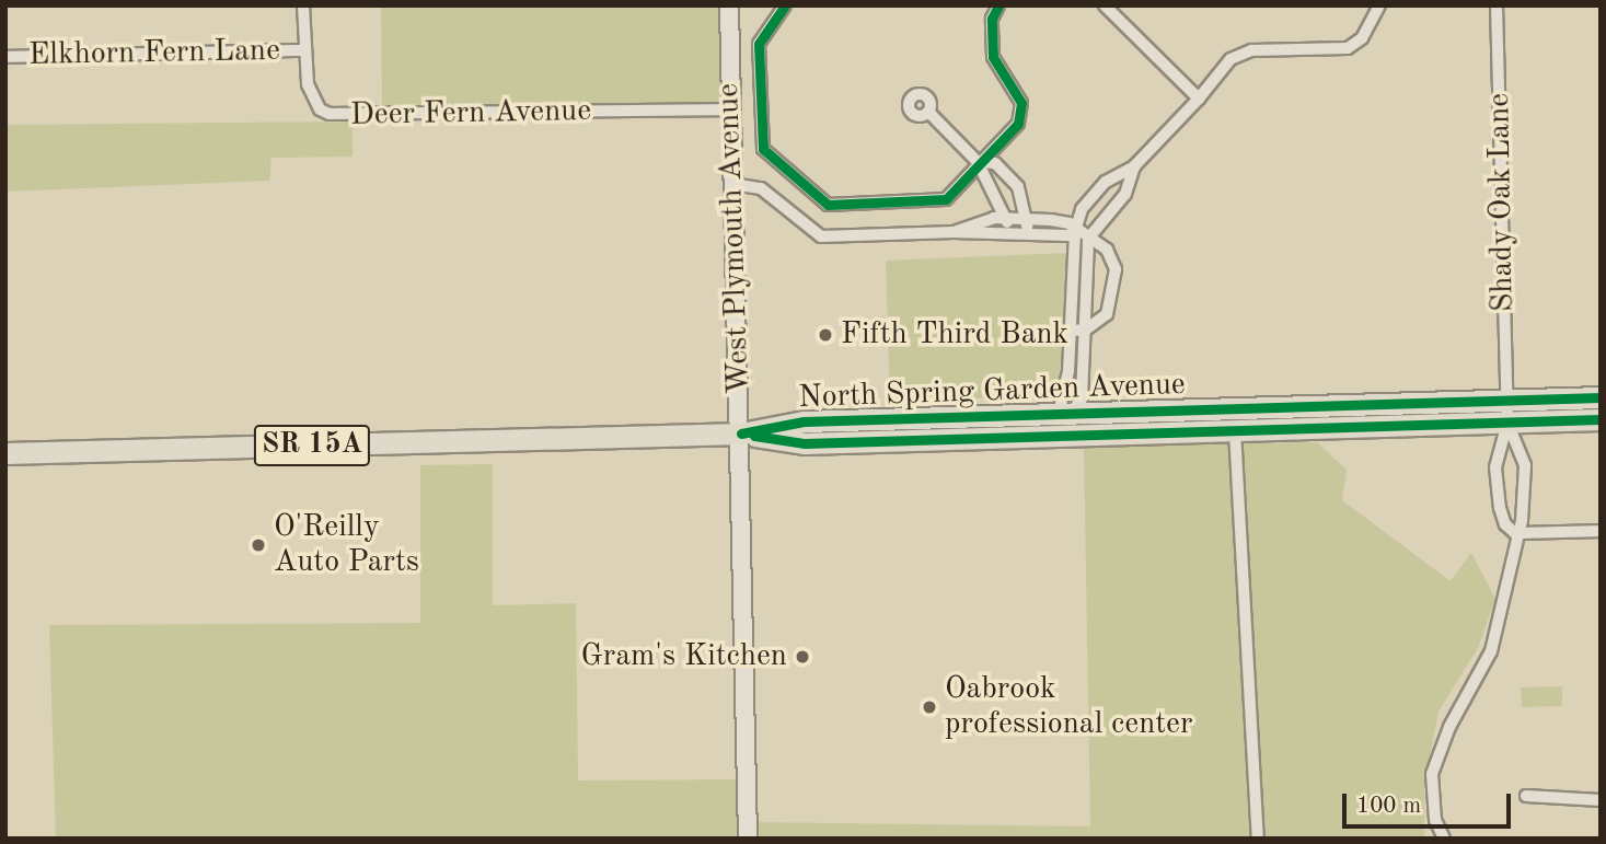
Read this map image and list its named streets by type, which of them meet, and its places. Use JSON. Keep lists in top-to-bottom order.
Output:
{
  "streets": {
    "highway": ["North Spring Garden Avenue", "SR 15A"],
    "street": [
      "Elkhorn Fern Lane",
      "Deer Fern Avenue",
      "Shady Oak Lane",
      "West Plymouth Avenue"
    ]
  },
  "crossings": [
    ["Elkhorn Fern Lane", "Deer Fern Avenue"],
    ["Deer Fern Avenue", "West Plymouth Avenue"],
    ["Shady Oak Lane", "North Spring Garden Avenue"],
    ["West Plymouth Avenue", "North Spring Garden Avenue"]
  ],
  "places": [
    "Fifth Third Bank",
    "O'Reilly Auto Parts",
    "Gram's Kitchen",
    "Oabrook professional center"
  ],
  "scale_bar": "100 m"
}
